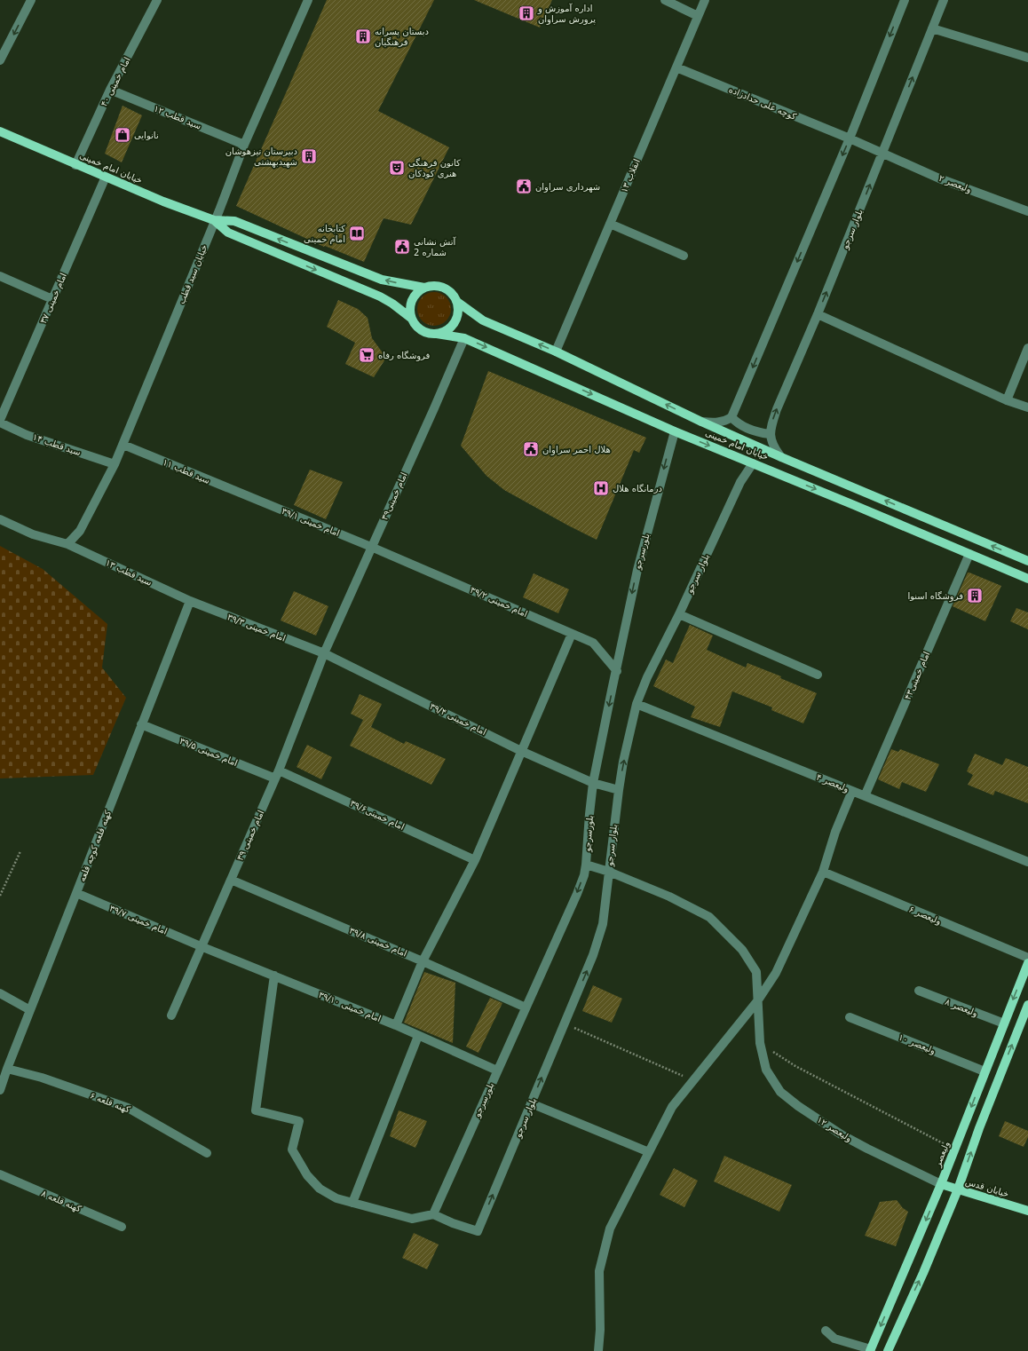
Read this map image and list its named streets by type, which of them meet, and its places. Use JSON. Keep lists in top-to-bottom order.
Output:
{
  "streets": {
    "main road": ["خیابان امام خمینی", "ولیعصر", "خیابان قدس"],
    "street": [
      "امام خمینی ۴۰",
      "کوچه علی حدادزاده",
      "سید قطب ۱۲",
      "انقلاب ۱۳",
      "ولیعصر ۲",
      "بلوار سرجو",
      "خیابان سید قطب",
      "امام خمینی ۳۷",
      "سید قطب ۱۴",
      "سید قطب ۱۱",
      "امام خمینی۳۹",
      "امام خمینی ۳۹/۱",
      "بلورسرجو",
      "سید قطب ۱۳",
      "امام خمینی ۳۹/۲",
      "امام خمینی ۳۹/۳",
      "امام خمینی۴۳",
      "امام خمینی ۳۹/۴",
      "امام خمینی ۳۹/۵",
      "ولیعصر ۴",
      "امام خمینی۳۹/۶",
      "امام خمینی ۳۹",
      "کهنه قلعه کوچه قلعه",
      "ولیعصر ۶",
      "امام خمینی ۳۹/۷",
      "امام خمینی ۳۹/۸",
      "امام خمینی ۳۹/۱۰",
      "ولیعصر ۸",
      "ولیعصر ۱۰",
      "کهنه قلعه ۶",
      "ولیعصر ۱۲",
      "کهنه قلعه ۸"
    ]
  },
  "crossings": [
    ["امام خمینی ۴۰", "سید قطب ۱۲"],
    ["امام خمینی ۴۰", "خیابان امام خمینی"],
    ["کوچه علی حدادزاده", "انقلاب ۱۳"],
    ["کوچه علی حدادزاده", "ولیعصر ۲"],
    ["کوچه علی حدادزاده", "بلوار سرجو"],
    ["سید قطب ۱۲", "خیابان سید قطب"],
    ["خیابان امام خمینی", "انقلاب ۱۳"],
    ["خیابان امام خمینی", "بلوار سرجو"],
    ["خیابان امام خمینی", "خیابان سید قطب"],
    ["خیابان امام خمینی", "امام خمینی ۳۷"],
    ["خیابان امام خمینی", "امام خمینی۳۹"],
    ["خیابان امام خمینی", "بلورسرجو"],
    ["خیابان امام خمینی", "امام خمینی۴۳"],
    ["ولیعصر ۲", "بلوار سرجو"],
    ["بلوار سرجو", "بلورسرجو"],
    ["بلوار سرجو", "امام خمینی ۳۹/۴"],
    ["بلوار سرجو", "ولیعصر ۴"],
    ["بلوار سرجو", "ولیعصر ۱۲"],
    ["خیابان سید قطب", "سید قطب ۱۴"],
    ["خیابان سید قطب", "سید قطب ۱۱"],
    ["خیابان سید قطب", "سید قطب ۱۳"],
    ["سید قطب ۱۱", "امام خمینی ۳۹/۱"],
    ["امام خمینی۳۹", "امام خمینی ۳۹/۱"],
    ["امام خمینی۳۹", "امام خمینی ۳۹/۲"],
    ["امام خمینی۳۹", "امام خمینی ۳۹/۳"],
    ["امام خمینی۳۹", "امام خمینی ۳۹/۴"],
    ["امام خمینی۳۹", "امام خمینی ۳۹"],
    ["امام خمینی ۳۹/۱", "امام خمینی ۳۹/۲"],
    ["بلورسرجو", "امام خمینی ۳۹/۲"],
    ["بلورسرجو", "امام خمینی ۳۹/۴"],
    ["بلورسرجو", "امام خمینی ۳۹/۸"],
    ["بلورسرجو", "امام خمینی ۳۹/۱۰"],
    ["بلورسرجو", "ولیعصر ۱۲"],
    ["سید قطب ۱۳", "امام خمینی ۳۹/۳"],
    ["سید قطب ۱۳", "کهنه قلعه کوچه قلعه"],
    ["امام خمینی ۳۹/۳", "امام خمینی ۳۹/۴"],
    ["امام خمینی ۳۹/۳", "امام خمینی ۳۹"],
    ["امام خمینی ۳۹/۳", "کهنه قلعه کوچه قلعه"],
    ["امام خمینی۴۳", "ولیعصر ۴"],
    ["امام خمینی ۳۹/۴", "امام خمینی ۳۹"],
    ["امام خمینی ۳۹/۵", "امام خمینی۳۹/۶"],
    ["امام خمینی ۳۹/۵", "امام خمینی ۳۹"],
    ["امام خمینی ۳۹/۵", "کهنه قلعه کوچه قلعه"],
    ["امام خمینی۳۹/۶", "امام خمینی ۳۹"],
    ["امام خمینی ۳۹", "امام خمینی ۳۹/۷"],
    ["امام خمینی ۳۹", "امام خمینی ۳۹/۸"],
    ["امام خمینی ۳۹", "امام خمینی ۳۹/۱۰"],
    ["کهنه قلعه کوچه قلعه", "امام خمینی ۳۹/۷"],
    ["کهنه قلعه کوچه قلعه", "کهنه قلعه ۶"],
    ["امام خمینی ۳۹/۷", "امام خمینی ۳۹/۱۰"],
    ["ولیعصر ۸", "ولیعصر"],
    ["ولیعصر ۱۰", "ولیعصر"],
    ["ولیعصر ۱۲", "ولیعصر"],
    ["ولیعصر ۱۲", "خیابان قدس"],
    ["ولیعصر", "خیابان قدس"]
  ],
  "one_way": ["بلورسرجو"],
  "places": {
    "building": [
      "اداره آموزش و پرورش سراوان",
      "دبستان پسرانه فرهنگیان",
      "دبیرستان تیزهوشان شهیدبهشتی",
      "فروشگاه اسنوا"
    ],
    "shop": ["نانوایی"],
    "theatre": ["کانون فرهنگی هنری کودکان"],
    "public building": ["شهرداری سراوان", "آتش نشانی شماره 2", "هلال احمر سراوان"],
    "library": ["کتابخانه امام خمینی"],
    "supermarket": ["فروشگاه رفاه"],
    "hospital": ["درمانگاه هلال"]
  }
}
